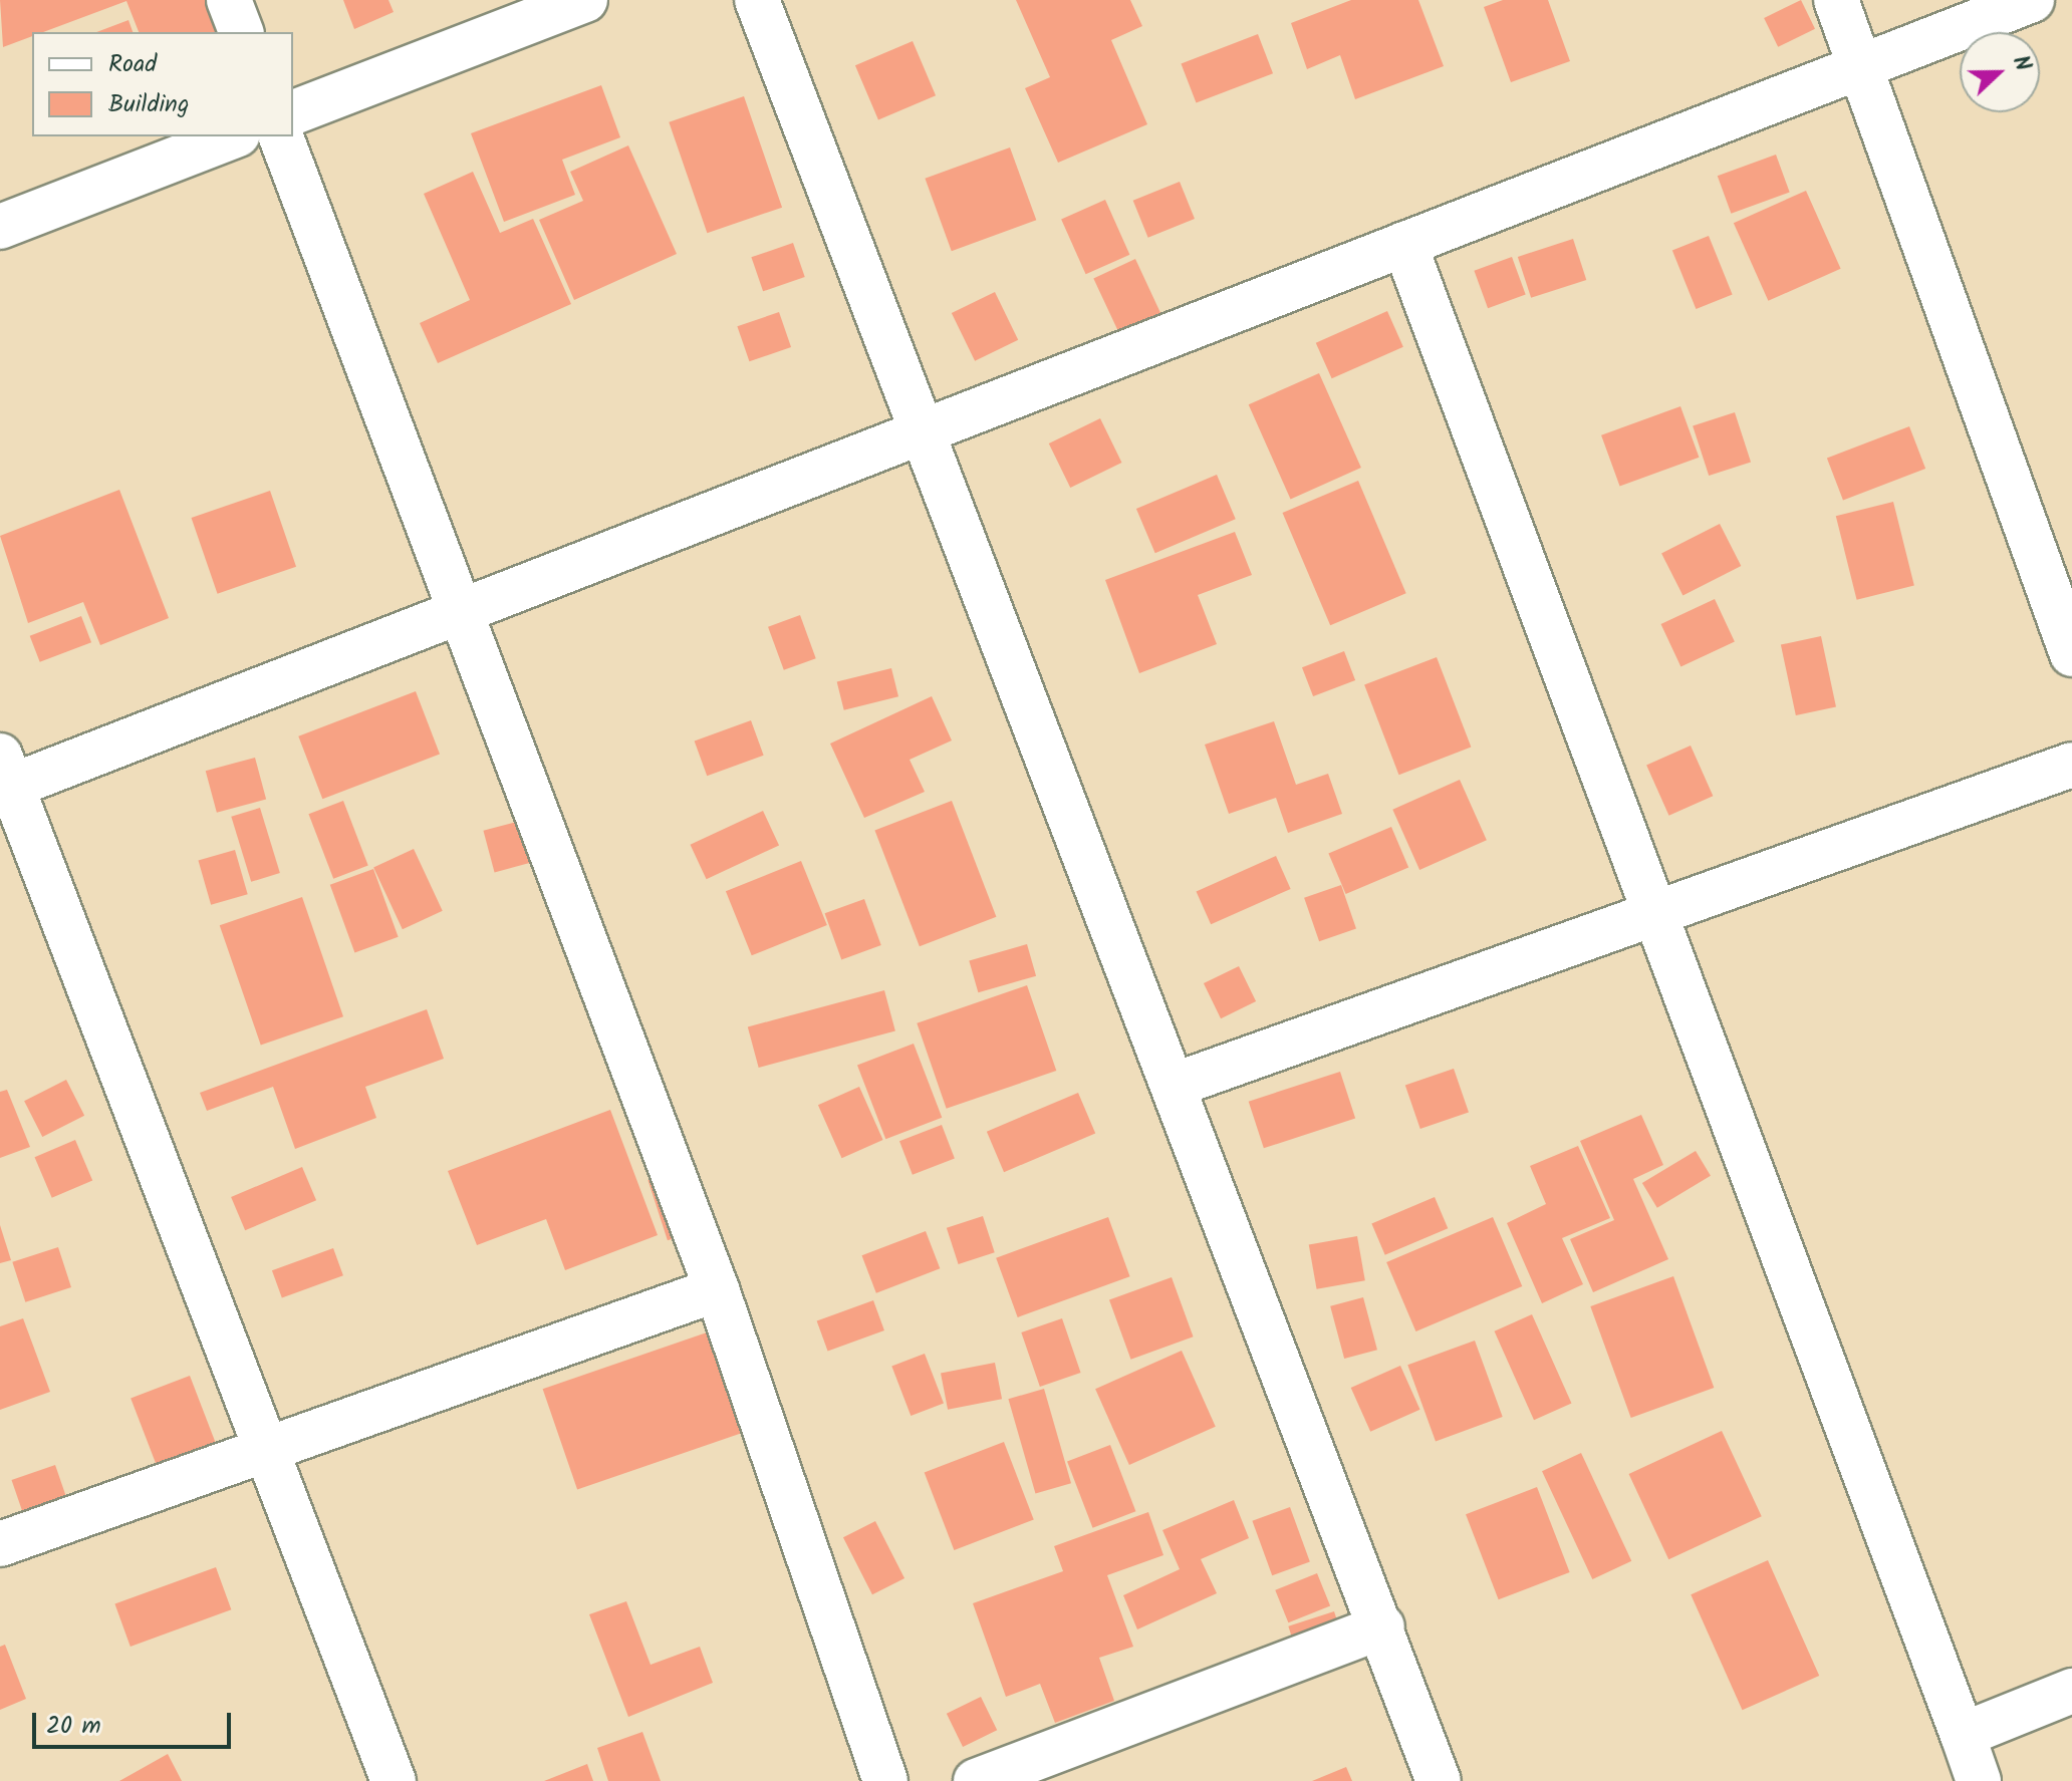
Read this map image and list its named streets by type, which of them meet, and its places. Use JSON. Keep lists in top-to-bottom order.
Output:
{
  "legend": ["Road", "Building"],
  "scale_bar": "20 m",
  "north": "right"
}
